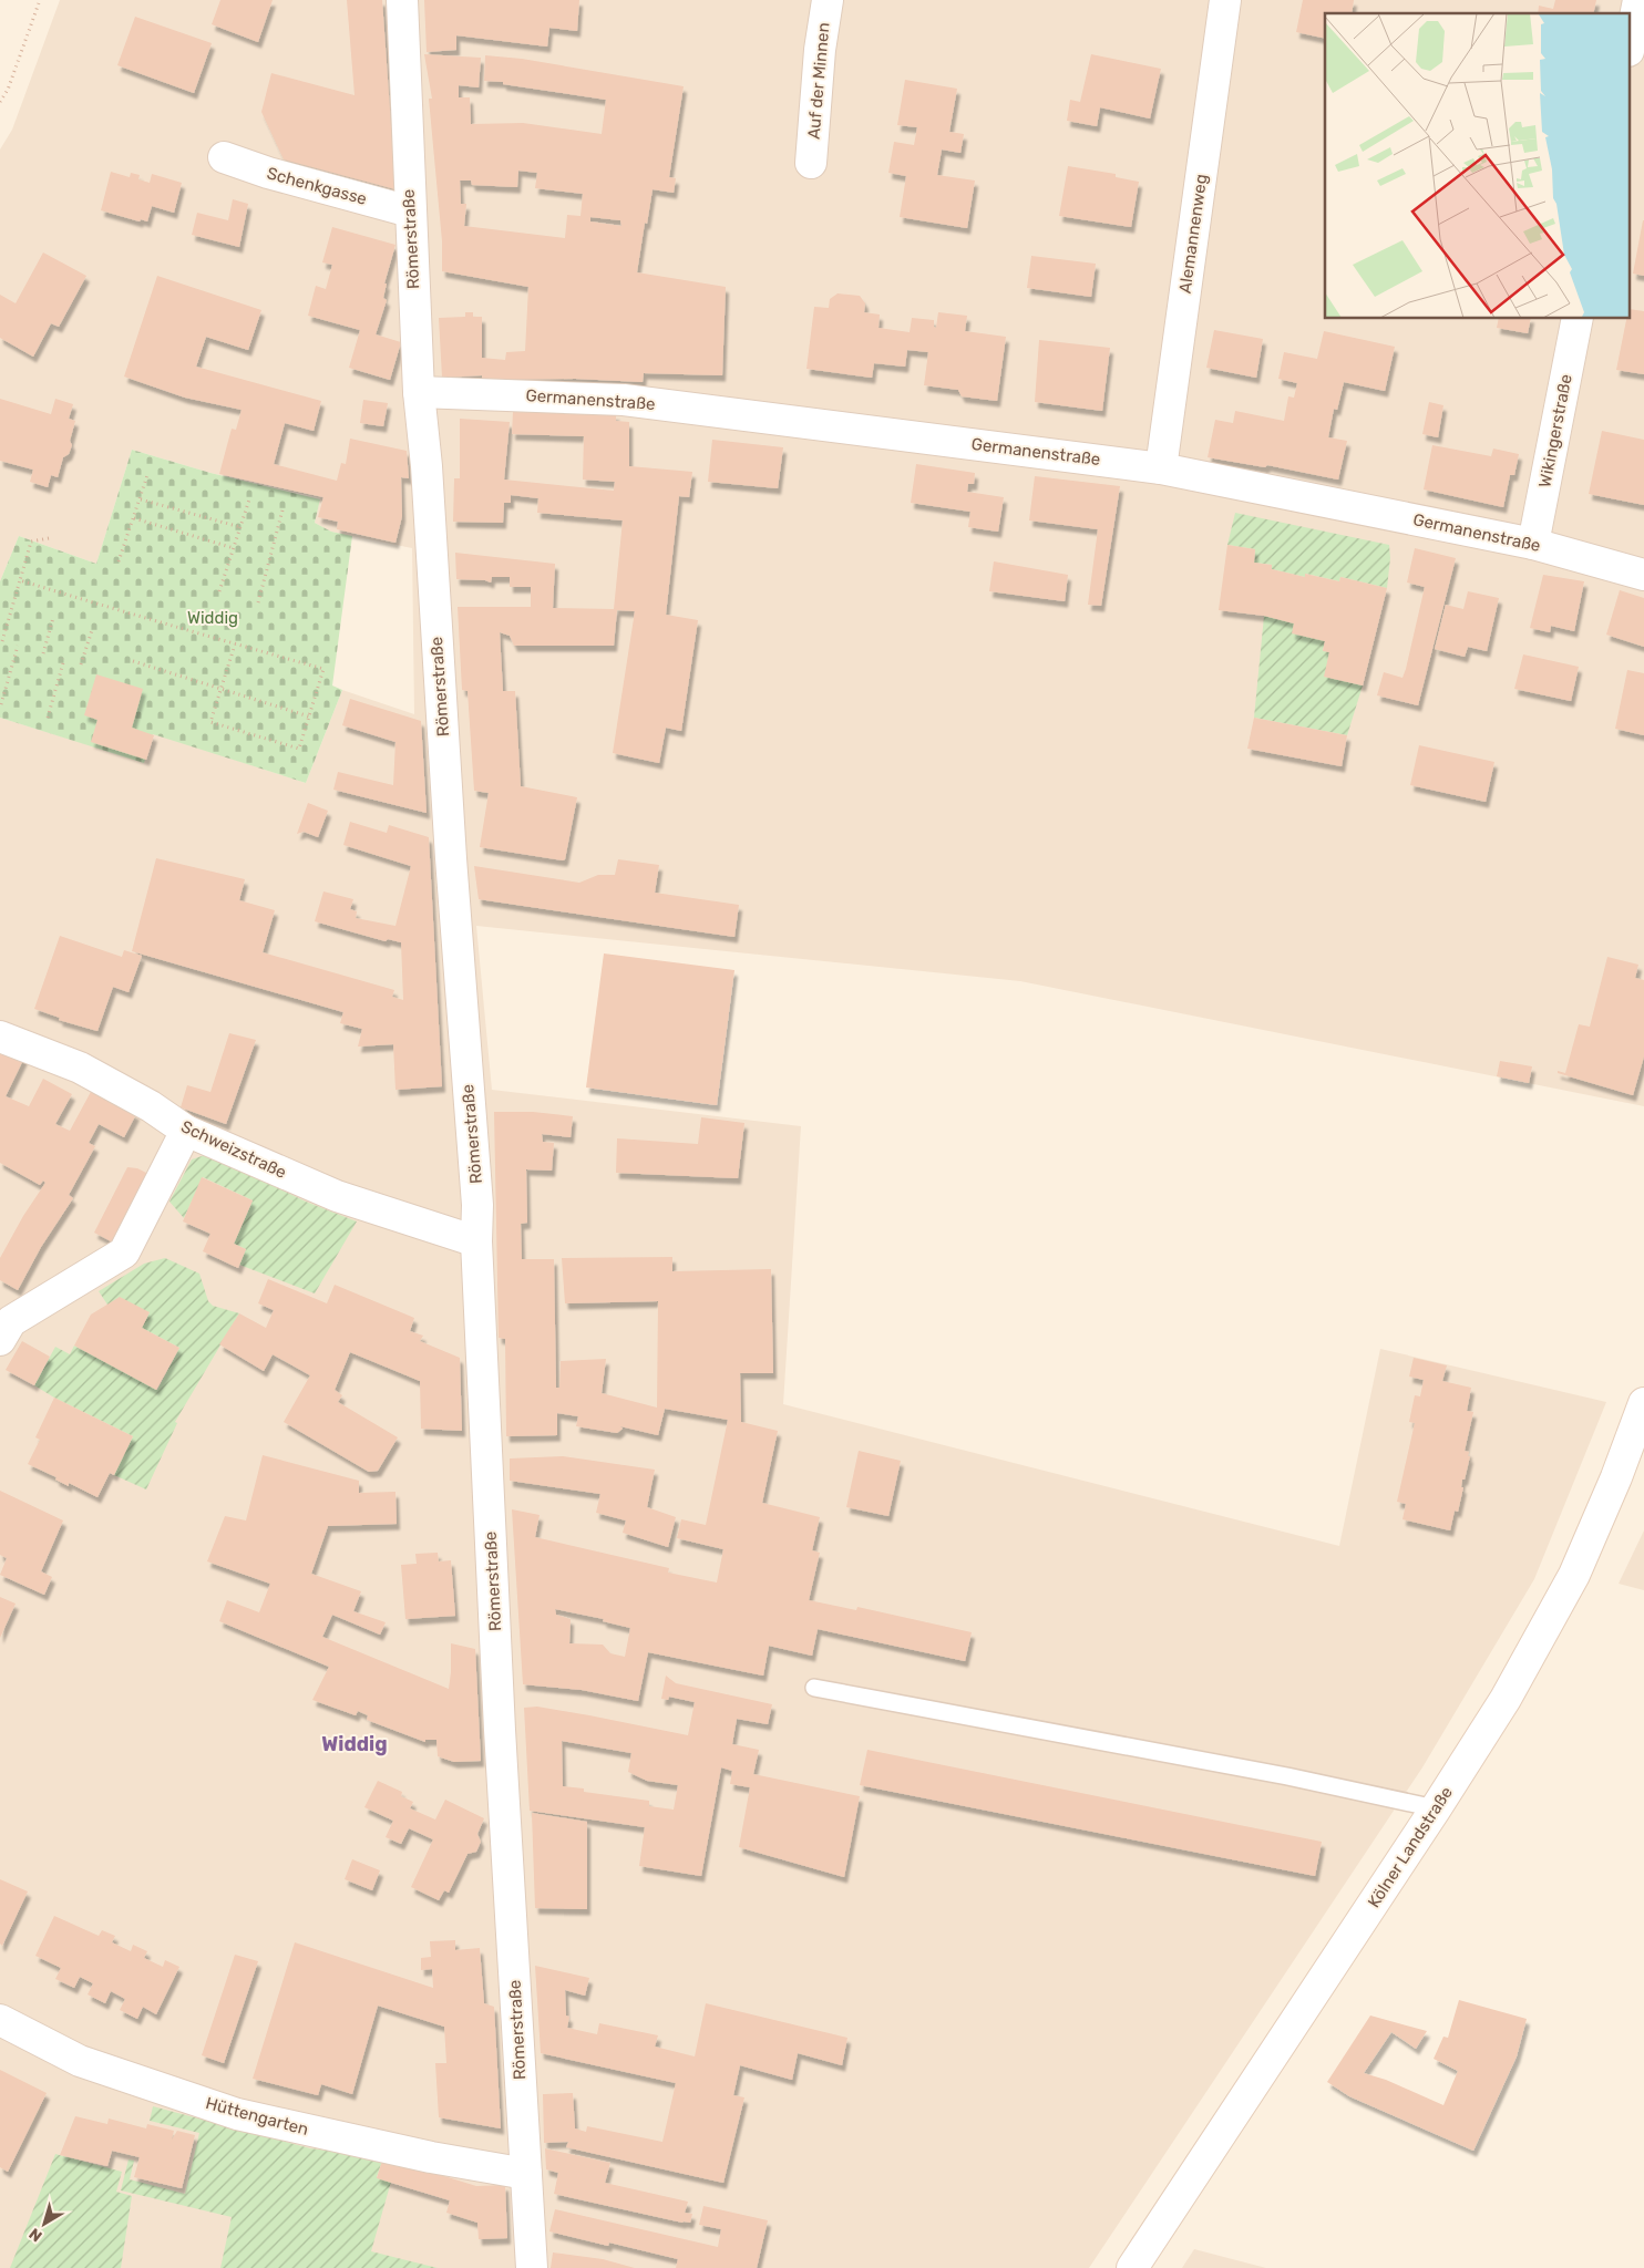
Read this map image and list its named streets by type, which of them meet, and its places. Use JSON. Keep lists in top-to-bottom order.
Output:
{
  "streets": {
    "street": [
      "Auf der Minnen",
      "Schenkgasse",
      "Alemannenweg",
      "Römerstraße",
      "Germanenstraße",
      "Wikingerstraße",
      "Schweizstraße",
      "Kölner Landstraße",
      "Hüttengarten"
    ]
  },
  "crossings": [
    ["Schenkgasse", "Römerstraße"],
    ["Alemannenweg", "Germanenstraße"],
    ["Römerstraße", "Germanenstraße"],
    ["Römerstraße", "Schweizstraße"],
    ["Römerstraße", "Hüttengarten"],
    ["Germanenstraße", "Wikingerstraße"]
  ],
  "districts": ["Widdig"],
  "parks": ["Widdig"],
  "north": "bottom left"
}
